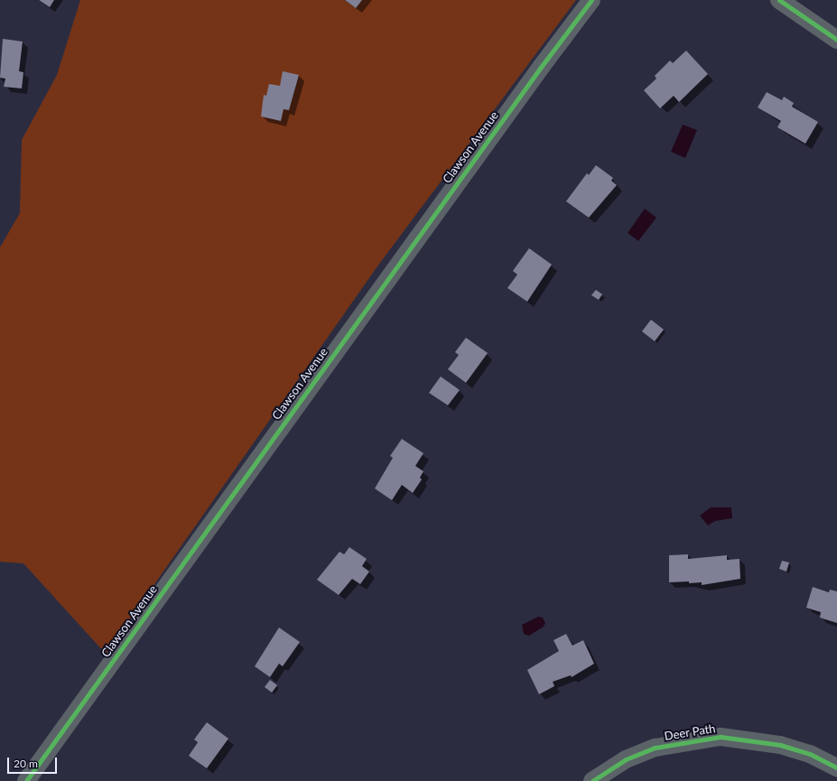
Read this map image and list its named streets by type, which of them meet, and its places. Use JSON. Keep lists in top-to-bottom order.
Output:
{
  "streets": {
    "street": ["Clawson Avenue", "Deer Path"]
  },
  "scale_bar": "20 m"
}
